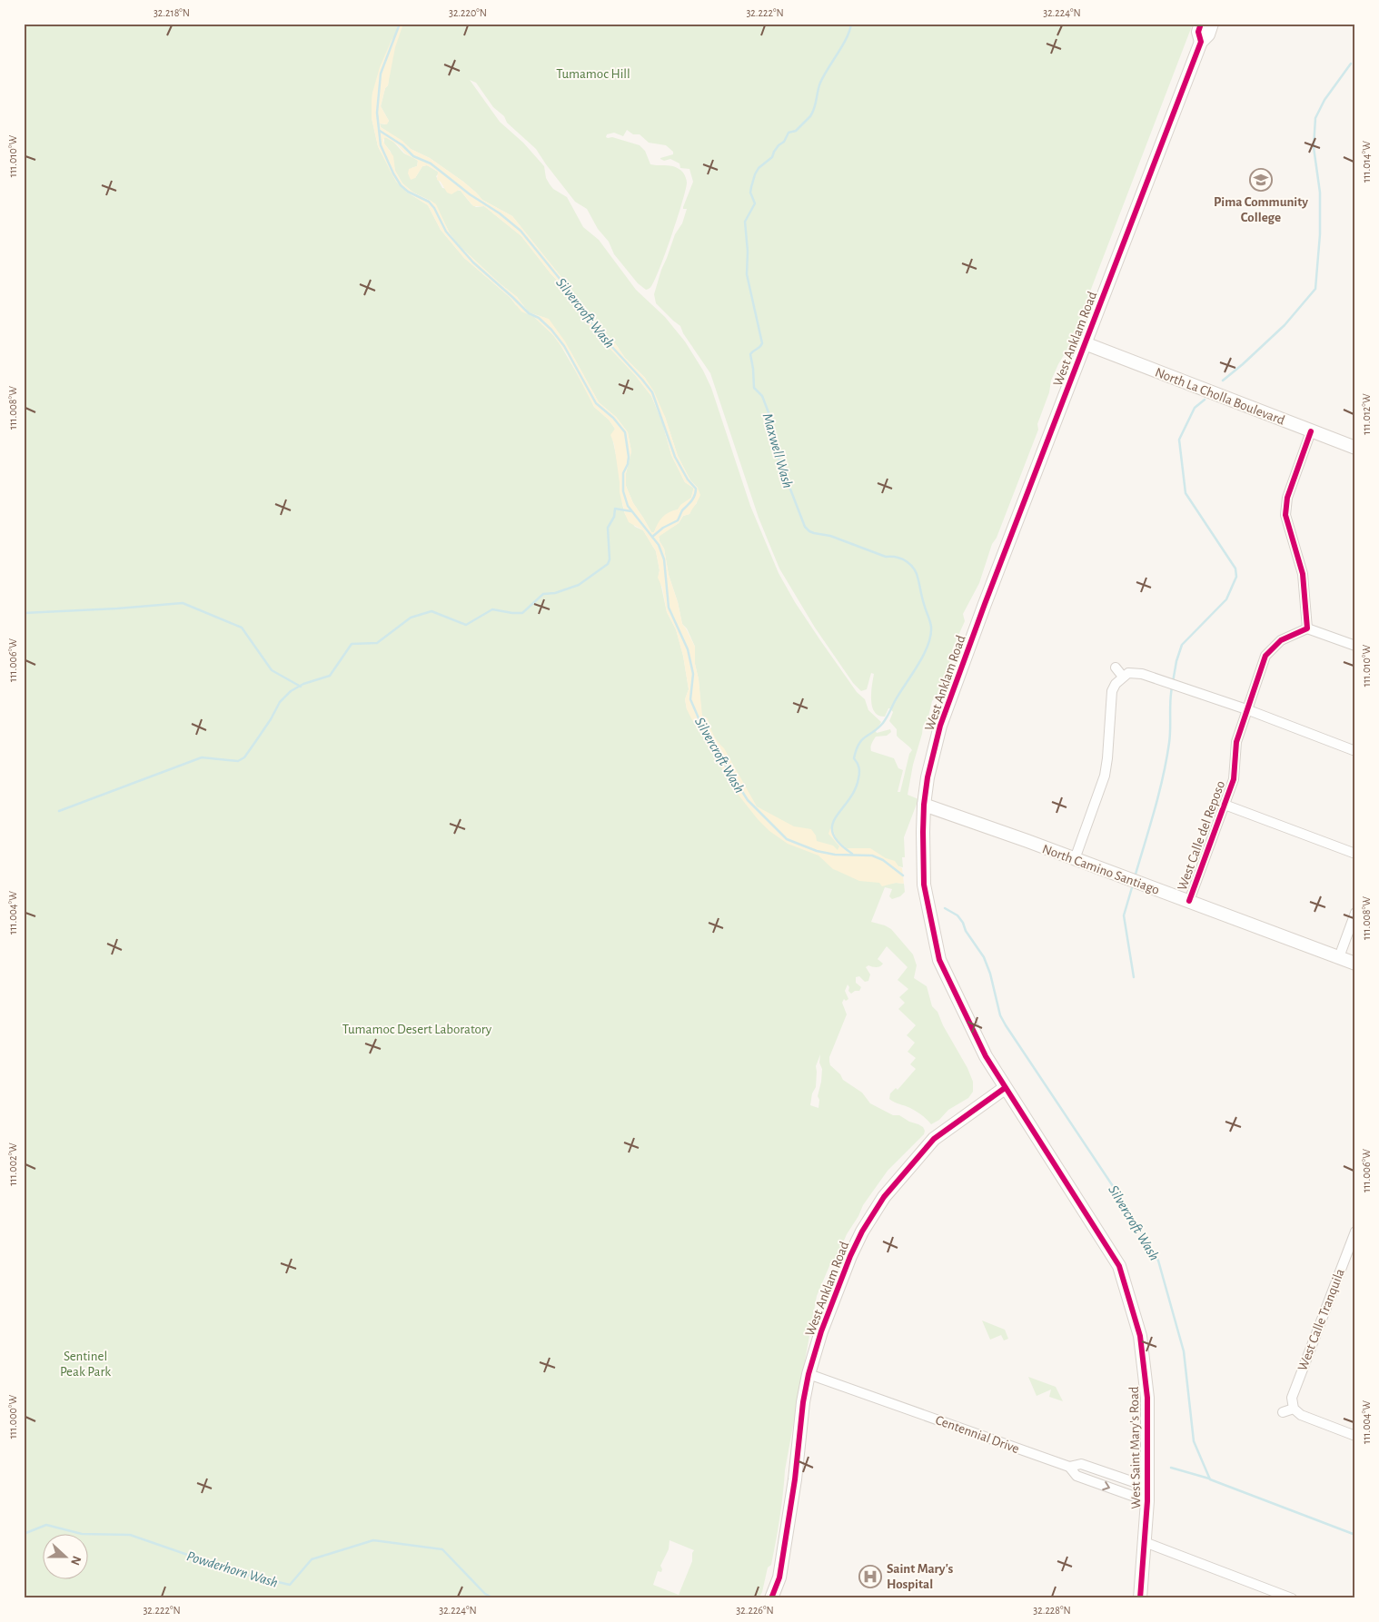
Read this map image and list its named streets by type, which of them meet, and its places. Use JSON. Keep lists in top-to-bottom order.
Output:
{
  "streets": {
    "main road": [
      "West Anklam Road",
      "North La Cholla Boulevard",
      "North Camino Santiago",
      "West Saint Mary's Road"
    ],
    "street": ["West Calle del Reposo", "West Calle Tranquila", "Centennial Drive"]
  },
  "crossings": [
    ["West Anklam Road", "North La Cholla Boulevard"],
    ["West Anklam Road", "North Camino Santiago"],
    ["West Anklam Road", "Centennial Drive"],
    ["West Anklam Road", "West Saint Mary's Road"],
    ["West Calle del Reposo", "North Camino Santiago"],
    ["Centennial Drive", "West Saint Mary's Road"]
  ],
  "water": ["Silvercroft Wash", "Maxwell Wash", "Powderhorn Wash"],
  "parks": ["Tumamoc Hill", "Tumamoc Desert Laboratory", "Sentinel Peak Park"],
  "places": {
    "school or university": ["Pima Community College"],
    "hospital": ["Saint Mary's Hospital"]
  },
  "north": "right",
  "coordinates": [
    "32.218°N",
    "32.220°N",
    "32.222°N",
    "32.224°N",
    "111.010°W",
    "111.014°W",
    "111.008°W",
    "111.012°W",
    "111.006°W",
    "111.004°W",
    "111.002°W",
    "111.000°W",
    "32.226°N",
    "32.228°N"
  ]
}
